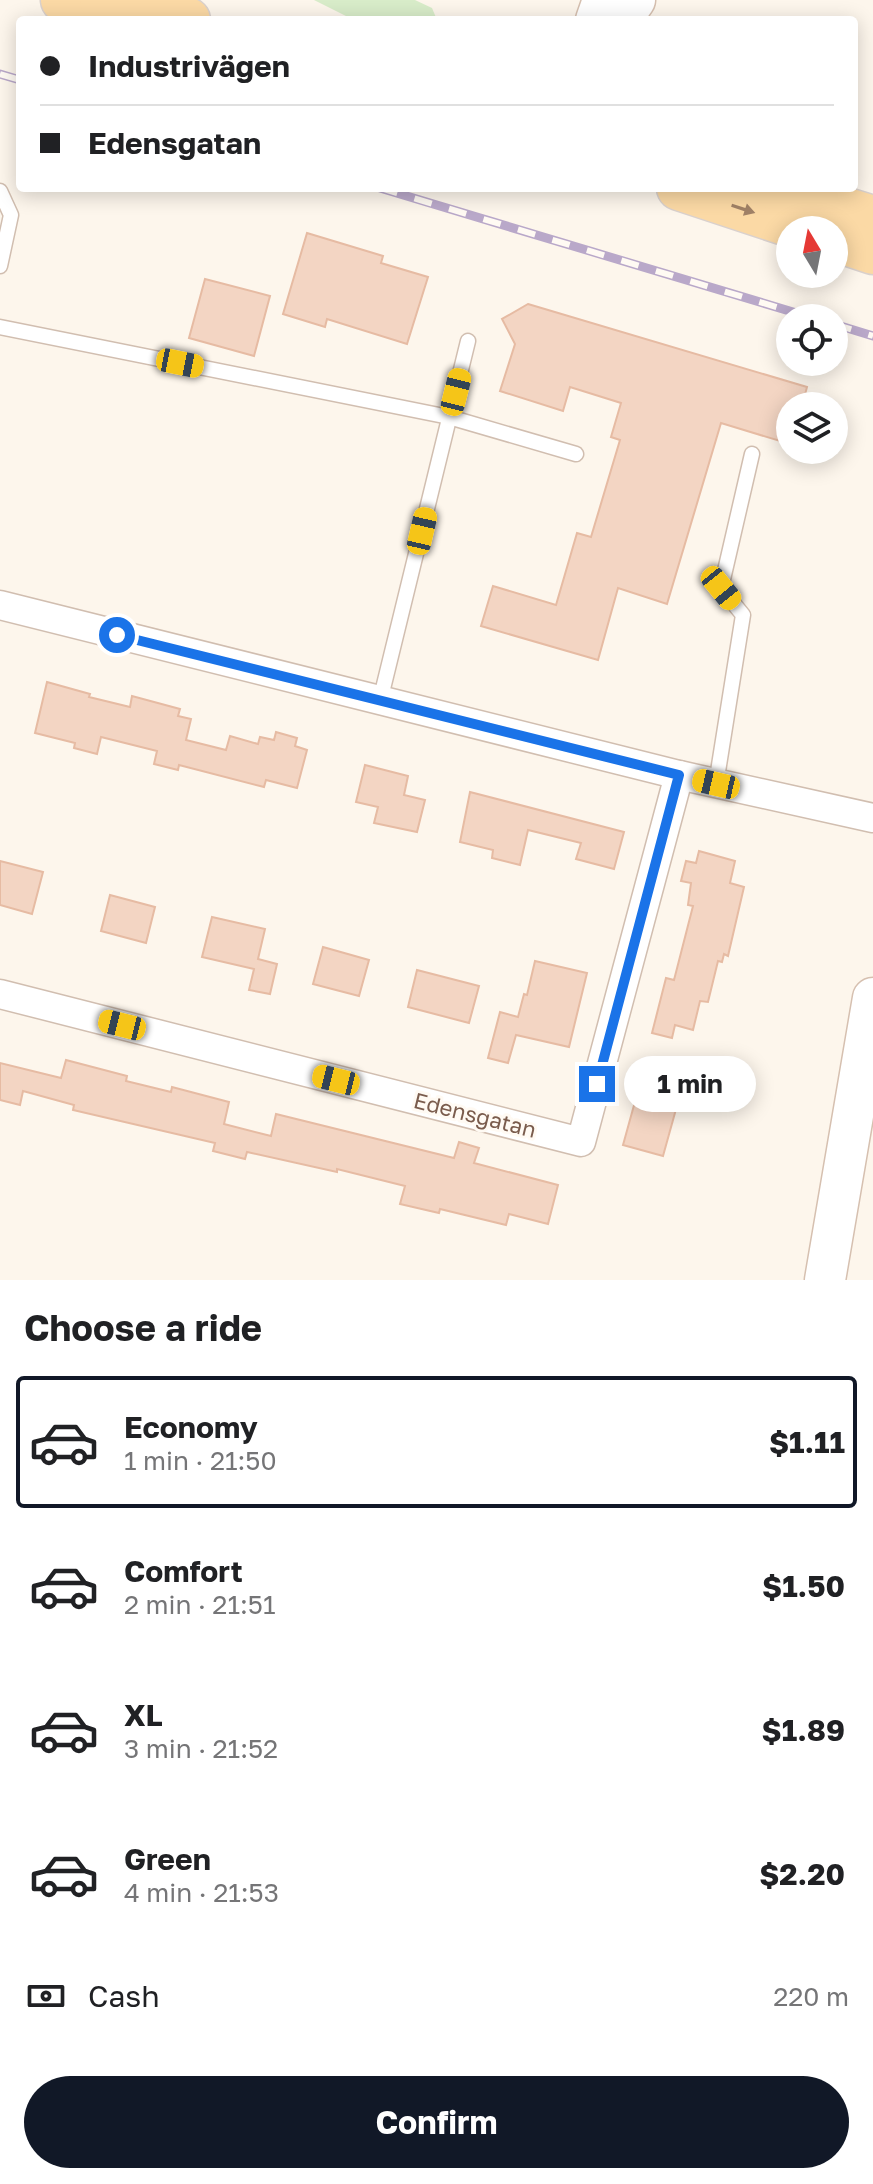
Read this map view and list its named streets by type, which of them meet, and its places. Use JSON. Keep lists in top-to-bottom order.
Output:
{
  "streets": {
    "street": ["Edensgatan"]
  },
  "north": "top",
  "page": {
    "banner": ["Industrivägen", "Edensgatan"],
    "bubble": "1 min",
    "heading": "Choose a ride",
    "list": [
      {
        "name": "Economy",
        "note": "1 min · 21:50",
        "value": "$1.11"
      },
      {
        "name": "Comfort",
        "note": "2 min · 21:51",
        "value": "$1.50"
      },
      {
        "name": "XL",
        "note": "3 min · 21:52",
        "value": "$1.89"
      },
      {
        "name": "Green",
        "note": "4 min · 21:53",
        "value": "$2.20"
      }
    ],
    "pay": ["Cash", "220 m"],
    "buttons": "Confirm"
  }
}
